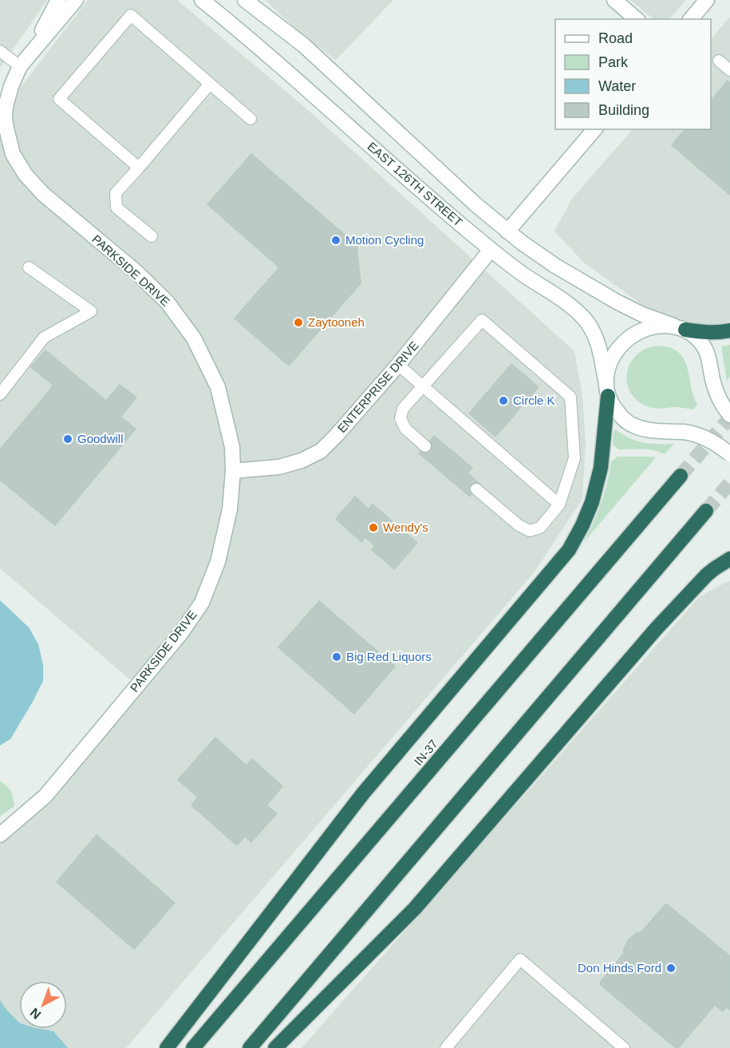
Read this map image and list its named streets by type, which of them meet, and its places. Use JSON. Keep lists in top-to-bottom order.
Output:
{
  "streets": {
    "highway": ["IN-37"],
    "street": ["EAST 126TH STREET", "PARKSIDE DRIVE", "ENTERPRISE DRIVE"]
  },
  "crossings": [
    ["EAST 126TH STREET", "ENTERPRISE DRIVE"],
    ["PARKSIDE DRIVE", "ENTERPRISE DRIVE"]
  ],
  "places": [
    "Motion Cycling",
    "Zaytooneh",
    "Circle K",
    "Goodwill",
    "Wendy's",
    "Big Red Liquors",
    "Don Hinds Ford"
  ],
  "legend": [
    "Road",
    "Park",
    "Water",
    "Building"
  ],
  "north": "bottom left"
}
